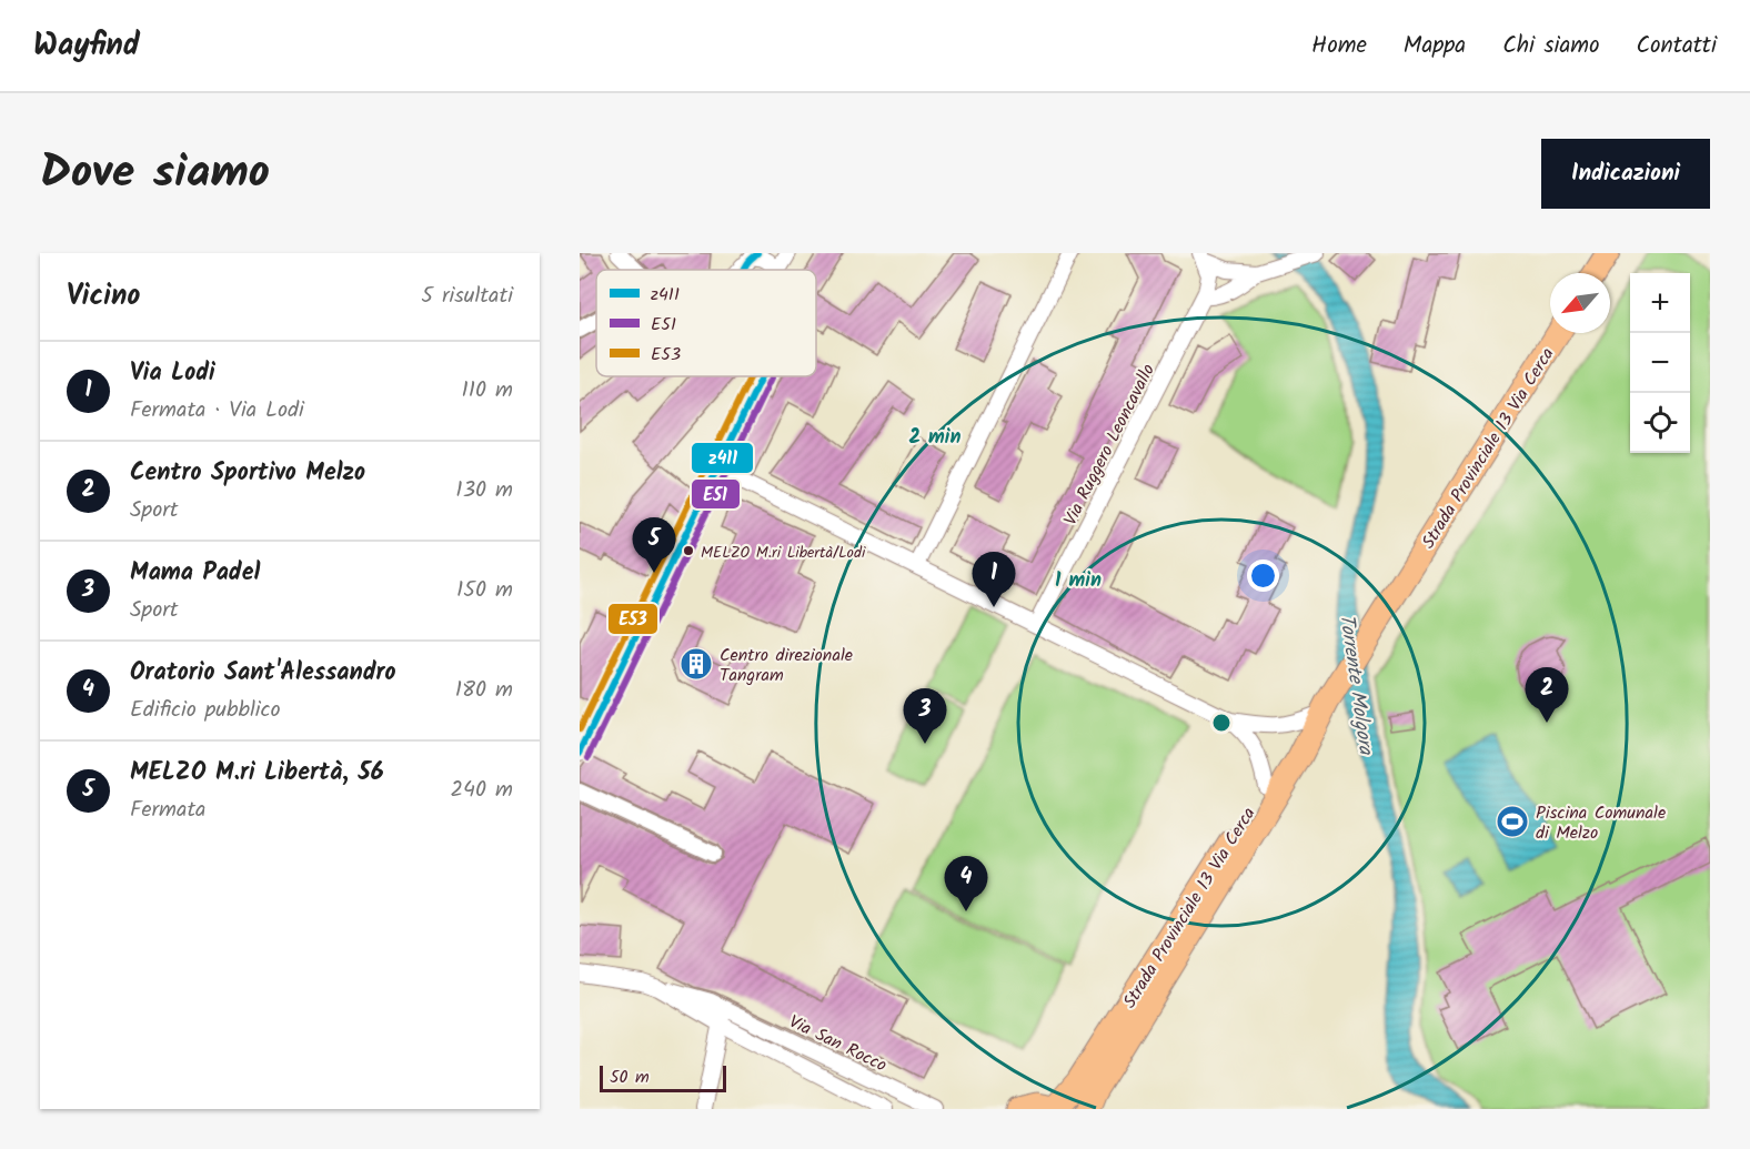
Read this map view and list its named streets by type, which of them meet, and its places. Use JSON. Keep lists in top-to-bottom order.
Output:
{
  "streets": {
    "main road": ["Strada Provinciale 13 Via Cerca"],
    "street": ["Via Ruggero Leoncavallo", "Via San Rocco"]
  },
  "water": ["Torrente Molgora"],
  "places": {
    "other": ["MELZO M.ri Libertà/Lodi"],
    "building": ["Centro direzionale Tangram"],
    "sports": ["Piscina Comunale di Melzo"]
  },
  "lines": ["transit line z411", "transit line E51", "transit line E53"],
  "legend": ["z411", "E51", "E53"],
  "scale_bar": "50 m",
  "north": "bottom left",
  "page": {
    "header": "Wayfind",
    "nav": [
      "Home",
      "Mappa",
      "Chi siamo",
      "Contatti"
    ],
    "title": "Dove siamo",
    "buttons": "Indicazioni",
    "heading": ["Vicino", "5 risultati"],
    "map_buttons": ["+", "−"],
    "list": [
      {
        "mark": "1",
        "name": "Via Lodi",
        "note": "Fermata · Via Lodi",
        "value": "110 m"
      },
      {
        "mark": "2",
        "name": "Centro Sportivo Melzo",
        "note": "Sport",
        "value": "130 m"
      },
      {
        "mark": "3",
        "name": "Mama Padel",
        "note": "Sport",
        "value": "150 m"
      },
      {
        "mark": "4",
        "name": "Oratorio Sant'Alessandro",
        "note": "Edificio pubblico",
        "value": "180 m"
      },
      {
        "mark": "5",
        "name": "MELZO M.ri Libertà, 56",
        "note": "Fermata",
        "value": "240 m"
      }
    ],
    "pins": [
      "5",
      "1",
      "2",
      "3",
      "4"
    ],
    "scale": "50 m"
  },
  "rings": ["2 min", "1 min"]
}
